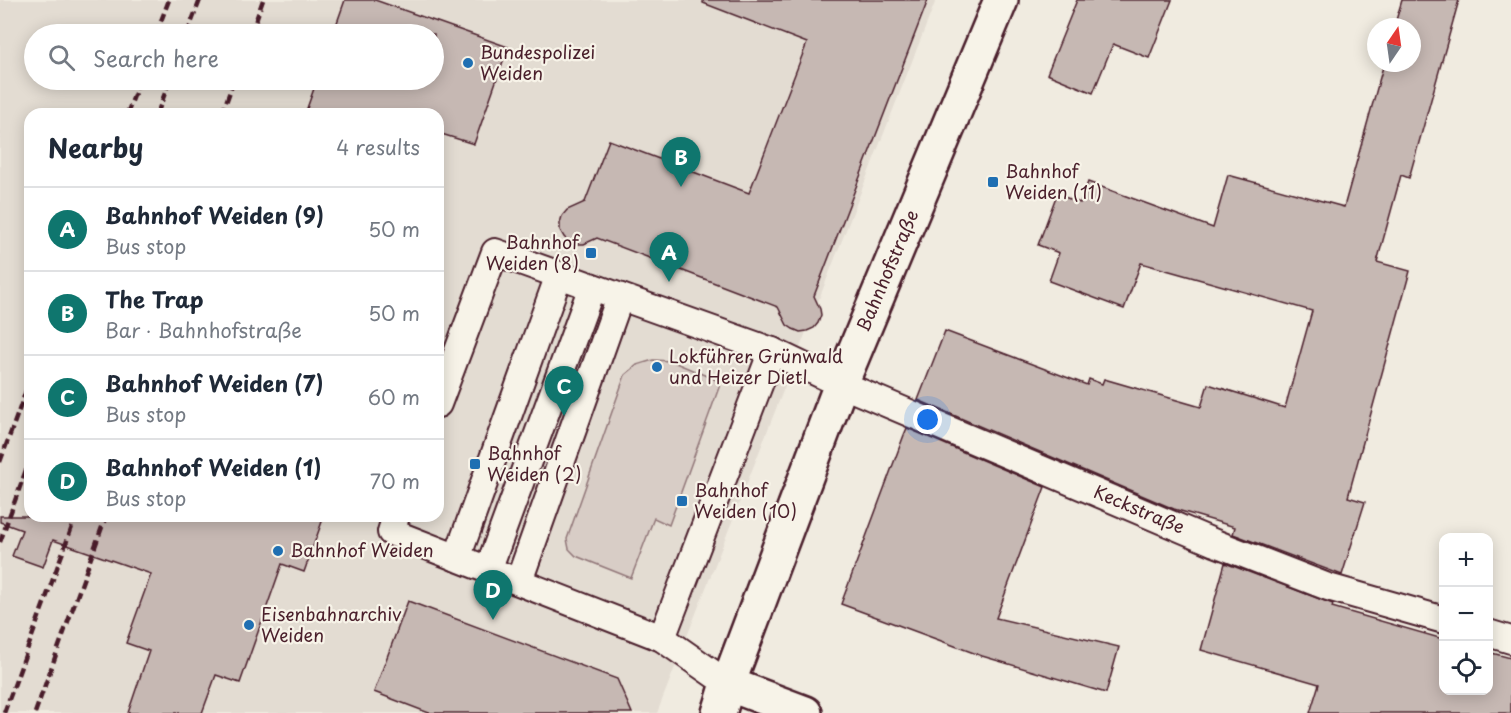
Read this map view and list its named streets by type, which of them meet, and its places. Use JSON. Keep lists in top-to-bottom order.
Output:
{
  "streets": {
    "main road": ["Bahnhofstraße"],
    "lane": ["Keckstraße"]
  },
  "crossings": [
    ["Bahnhofstraße", "Keckstraße"]
  ],
  "places": {
    "other": [
      "Bundespolizei Weiden",
      "Lokführer Grünwald und Heizer Dietl",
      "Bahnhof Weiden",
      "Eisenbahnarchiv Weiden"
    ],
    "transit": [
      "Bahnhof Weiden (11)",
      "Bahnhof Weiden (8)",
      "Bahnhof Weiden (2)",
      "Bahnhof Weiden (10)"
    ]
  },
  "north": "top",
  "page": {
    "search": "Search here",
    "heading": ["Nearby", "4 results"],
    "pins": [
      "B",
      "A",
      "C",
      "D"
    ],
    "list": [
      {
        "mark": "A",
        "name": "Bahnhof Weiden (9)",
        "note": "Bus stop",
        "value": "50 m"
      },
      {
        "mark": "B",
        "name": "The Trap",
        "note": "Bar · Bahnhofstraße",
        "value": "50 m"
      },
      {
        "mark": "C",
        "name": "Bahnhof Weiden (7)",
        "note": "Bus stop",
        "value": "60 m"
      },
      {
        "mark": "D",
        "name": "Bahnhof Weiden (1)",
        "note": "Bus stop",
        "value": "70 m"
      }
    ],
    "map_buttons": ["+", "−"]
  }
}
